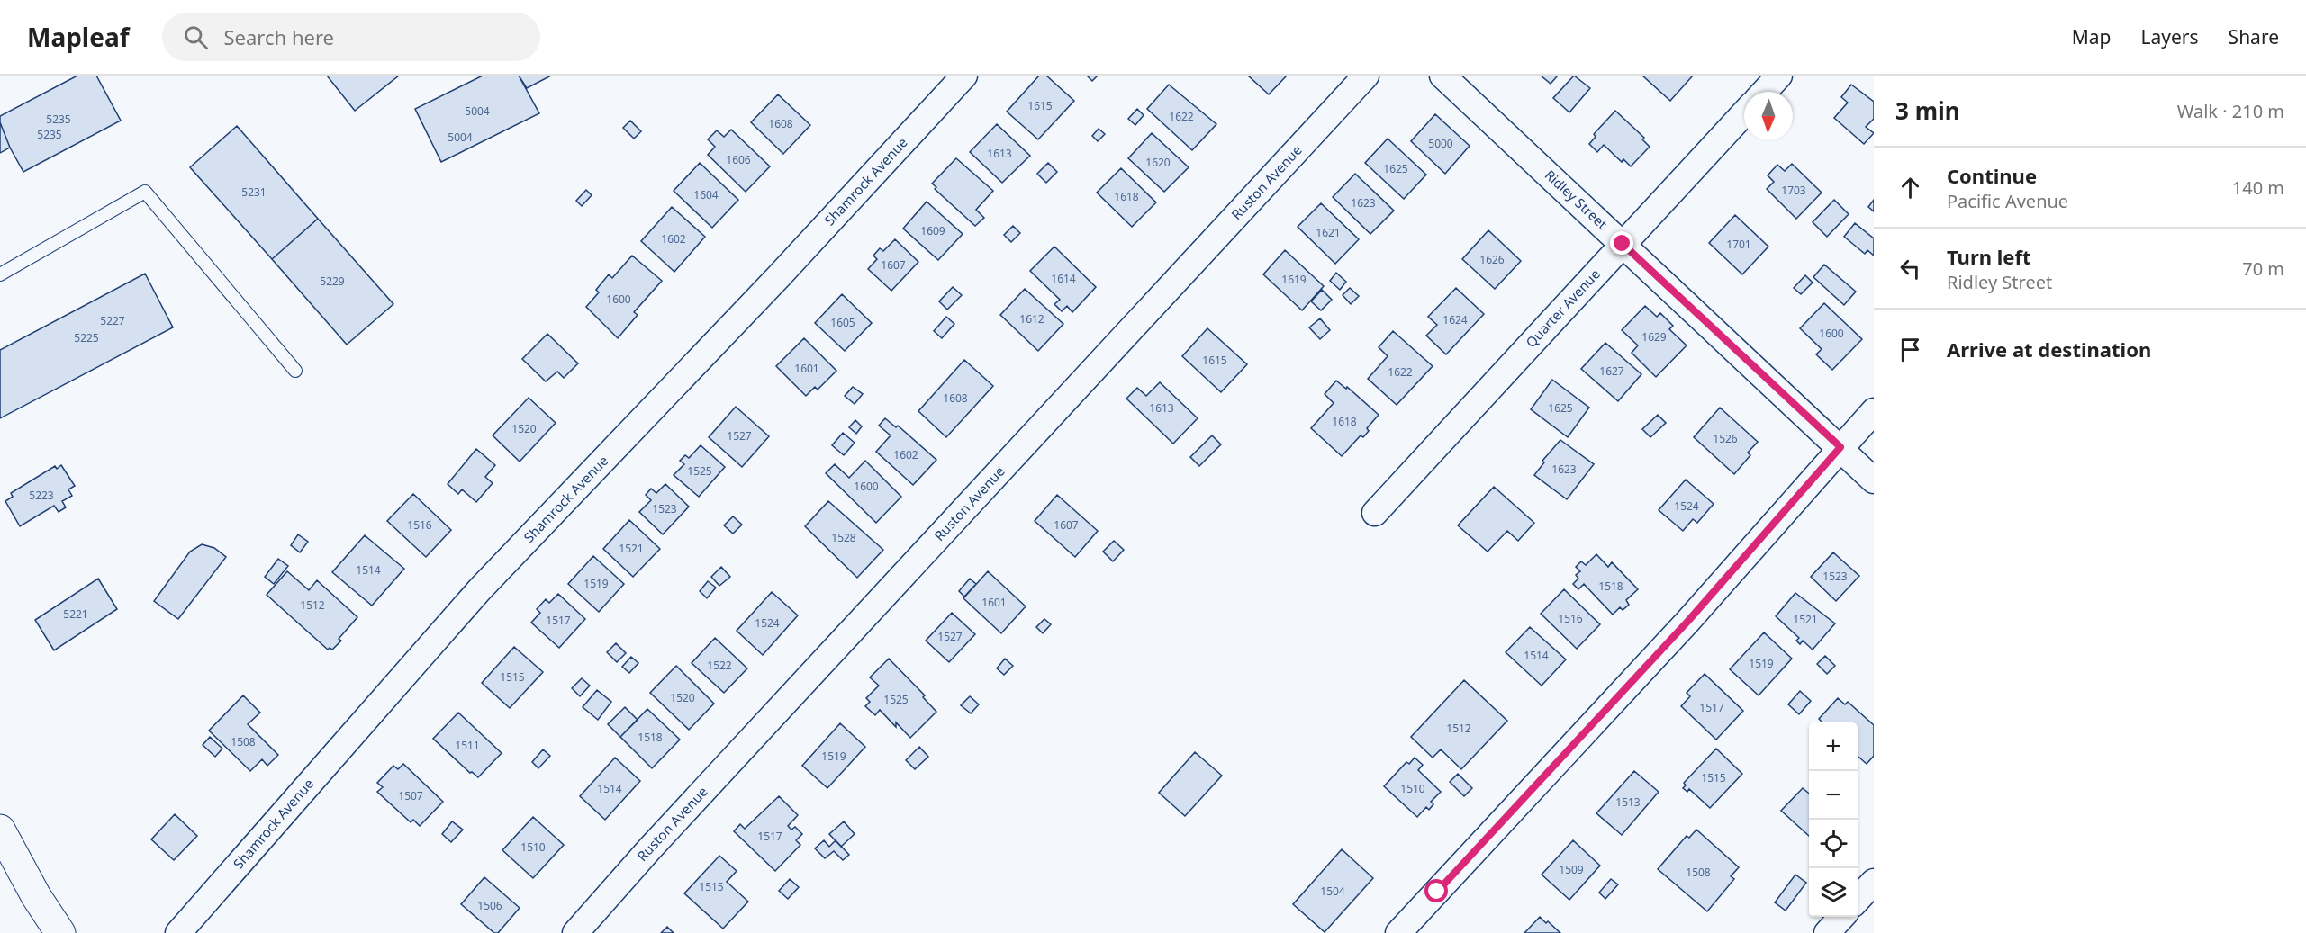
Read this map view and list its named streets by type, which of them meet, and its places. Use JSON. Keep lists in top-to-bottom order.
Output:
{
  "streets": {
    "street": [
      "Shamrock Avenue",
      "Ruston Avenue",
      "Ridley Street",
      "Quarter Avenue"
    ]
  },
  "crossings": [
    ["Ridley Street", "Quarter Avenue"]
  ],
  "house_numbers": [
    "1615",
    "5004",
    "1622",
    "5235",
    "1608",
    "5235",
    "5004",
    "5000",
    "1613",
    "1606",
    "1620",
    "1625",
    "1703",
    "5231",
    "1604",
    "1618",
    "1623",
    "1609",
    "1621",
    "1602",
    "1701",
    "1626",
    "1607",
    "1614",
    "1619",
    "5229",
    "1600",
    "1612",
    "1624",
    "5227",
    "1605",
    "1600",
    "1629",
    "5225",
    "1615",
    "1601",
    "1627",
    "1622",
    "1608",
    "1613",
    "1625",
    "1618",
    "1520",
    "1527",
    "1526",
    "1602",
    "1623",
    "1525",
    "1600",
    "5223",
    "1524",
    "1523",
    "1516",
    "1607",
    "1528",
    "1521",
    "1514",
    "1523",
    "1519",
    "1518",
    "1601",
    "1512",
    "5221",
    "1516",
    "1521",
    "1517",
    "1524",
    "1527",
    "1514",
    "1519",
    "1522",
    "1515",
    "1520",
    "1525",
    "1517",
    "1512",
    "1518",
    "1508",
    "1511",
    "1519",
    "1515",
    "1514",
    "1510",
    "1507",
    "1513",
    "1517",
    "1510",
    "1509",
    "1508",
    "1515",
    "1504",
    "1506"
  ],
  "north": "bottom",
  "page": {
    "header": "Mapleaf",
    "search": "Search here",
    "nav": ["Map", "Layers", "Share"],
    "heading": ["3 min", "Walk · 210 m"],
    "list": [
      ["Continue", "Pacific Avenue", "140 m"],
      ["Turn left", "Ridley Street", "70 m"],
      "Arrive at destination"
    ],
    "map_buttons": ["+", "−"]
  }
}
